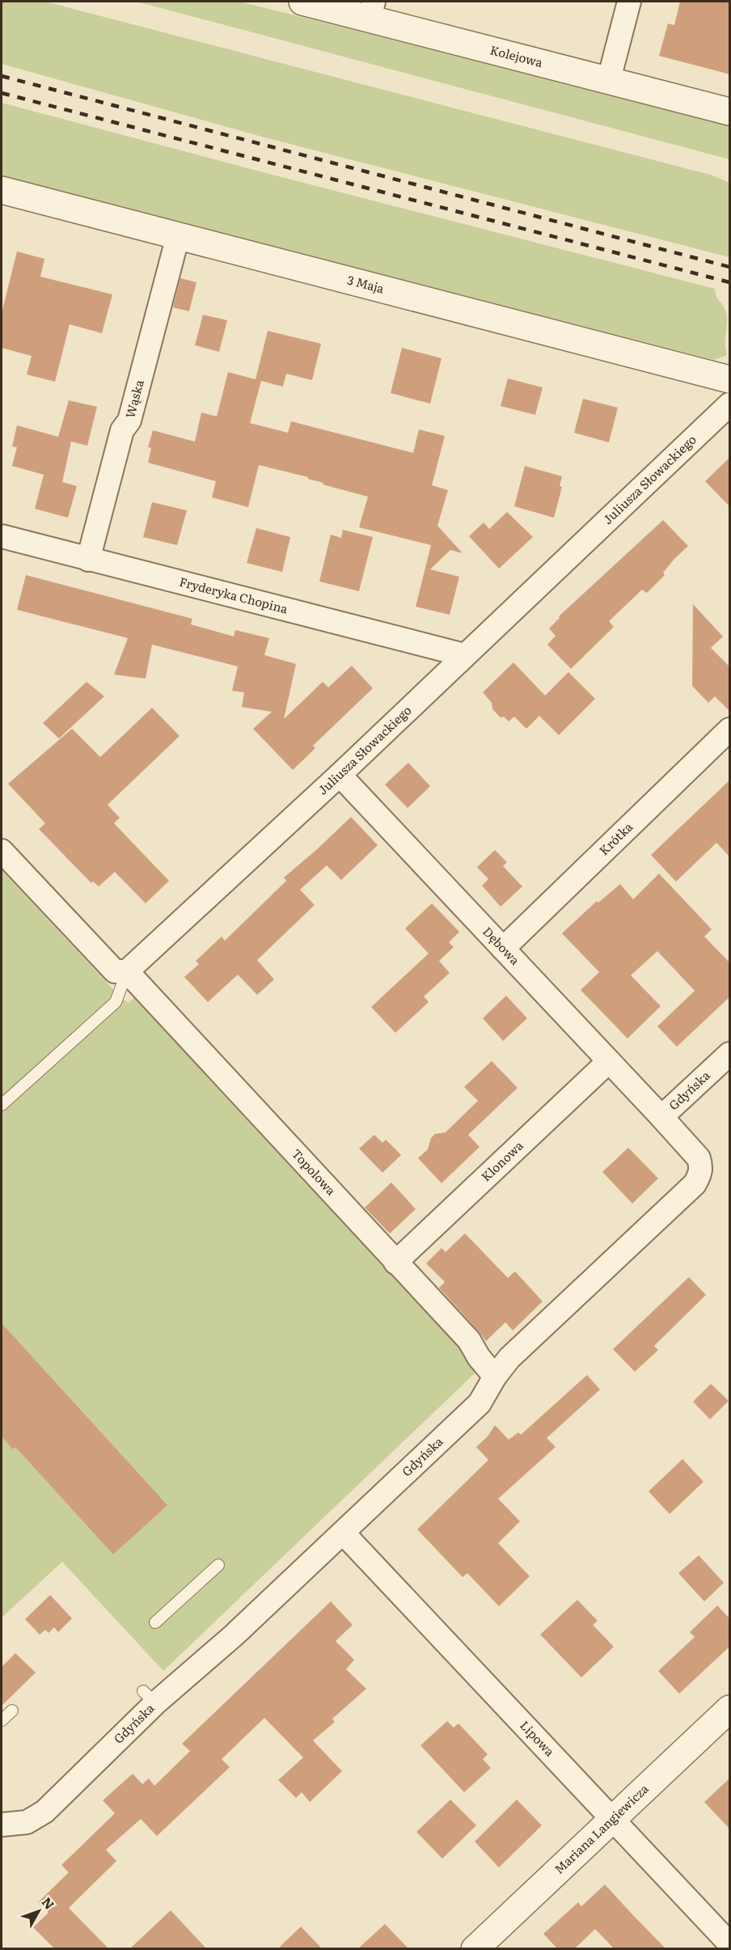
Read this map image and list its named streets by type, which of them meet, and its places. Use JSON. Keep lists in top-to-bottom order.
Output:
{
  "streets": {
    "street": [
      "Kolejowa",
      "3 Maja",
      "Wąska",
      "Juliusza Słowackiego",
      "Fryderyka Chopina",
      "Krótka",
      "Dębowa",
      "Gdyńska",
      "Klonowa",
      "Topolowa",
      "Lipowa",
      "Mariana Langiewicza"
    ]
  },
  "crossings": [
    ["3 Maja", "Wąska"],
    ["Wąska", "Fryderyka Chopina"],
    ["Juliusza Słowackiego", "Fryderyka Chopina"],
    ["Juliusza Słowackiego", "Dębowa"],
    ["Juliusza Słowackiego", "Topolowa"],
    ["Krótka", "Dębowa"],
    ["Dębowa", "Gdyńska"],
    ["Dębowa", "Klonowa"],
    ["Gdyńska", "Topolowa"],
    ["Gdyńska", "Lipowa"],
    ["Klonowa", "Topolowa"],
    ["Lipowa", "Mariana Langiewicza"]
  ],
  "north": "top right"
}
